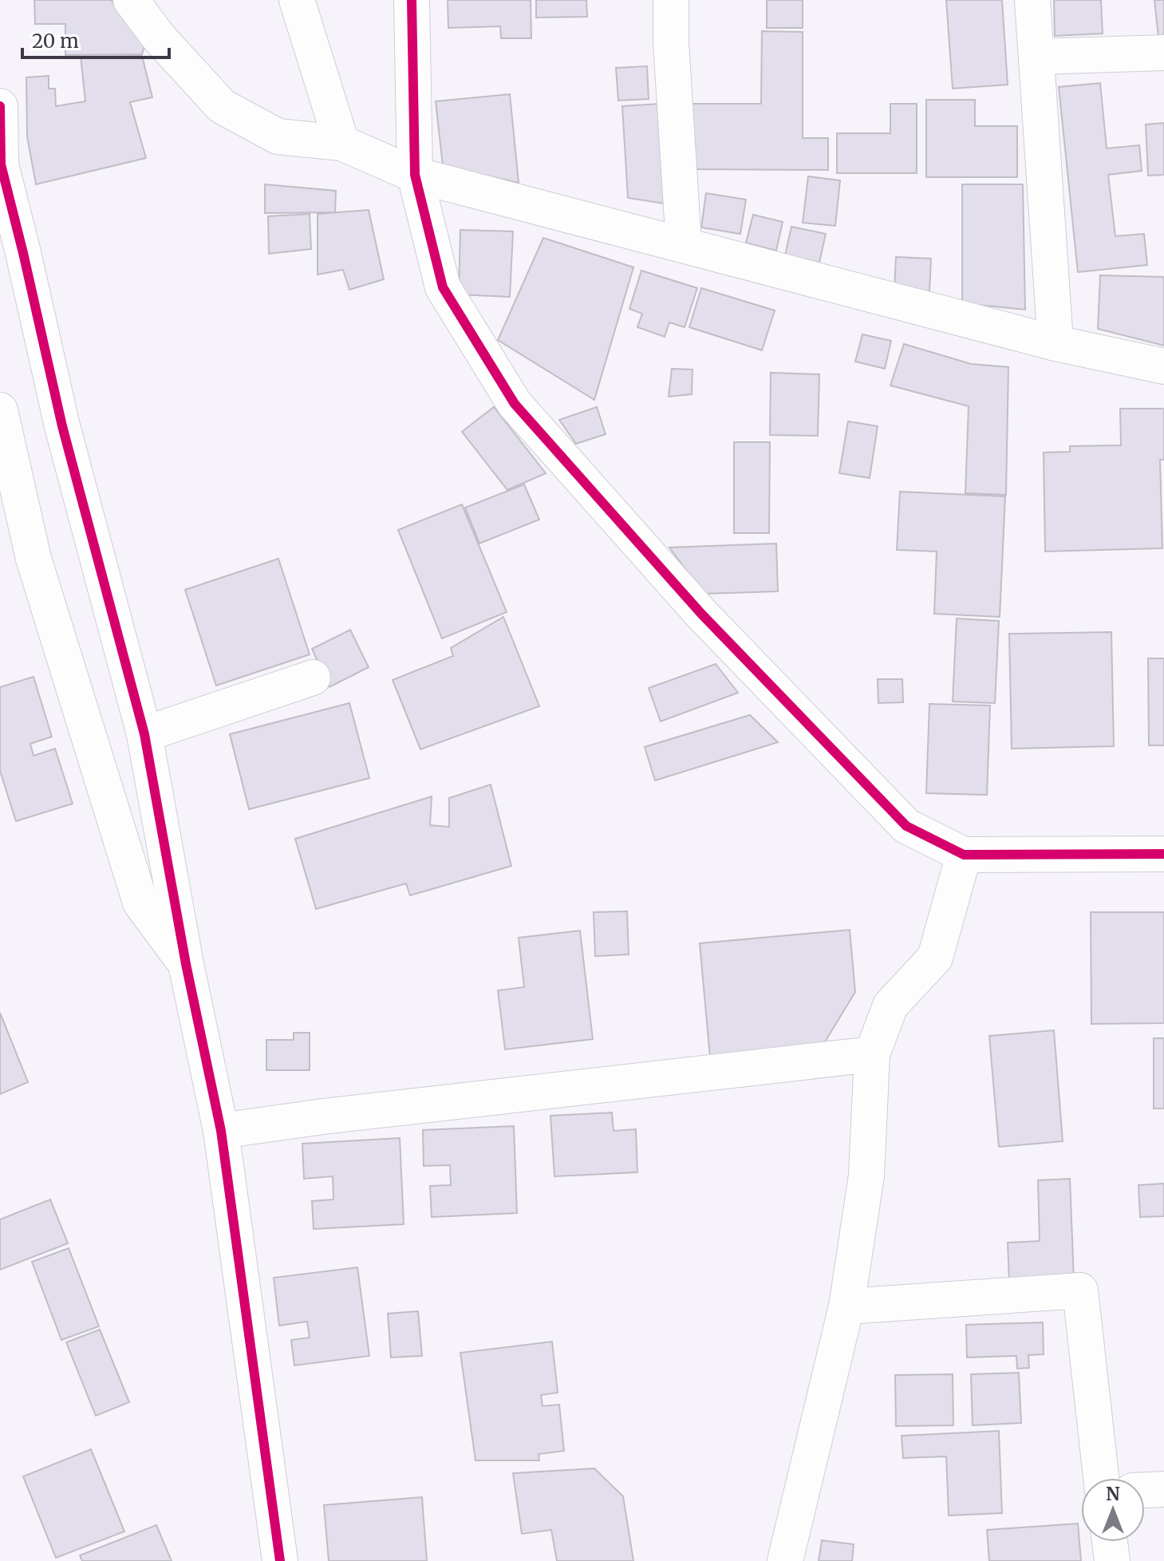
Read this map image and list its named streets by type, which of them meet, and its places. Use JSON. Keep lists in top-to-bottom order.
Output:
{
  "scale_bar": "20 m",
  "north": "top"
}
